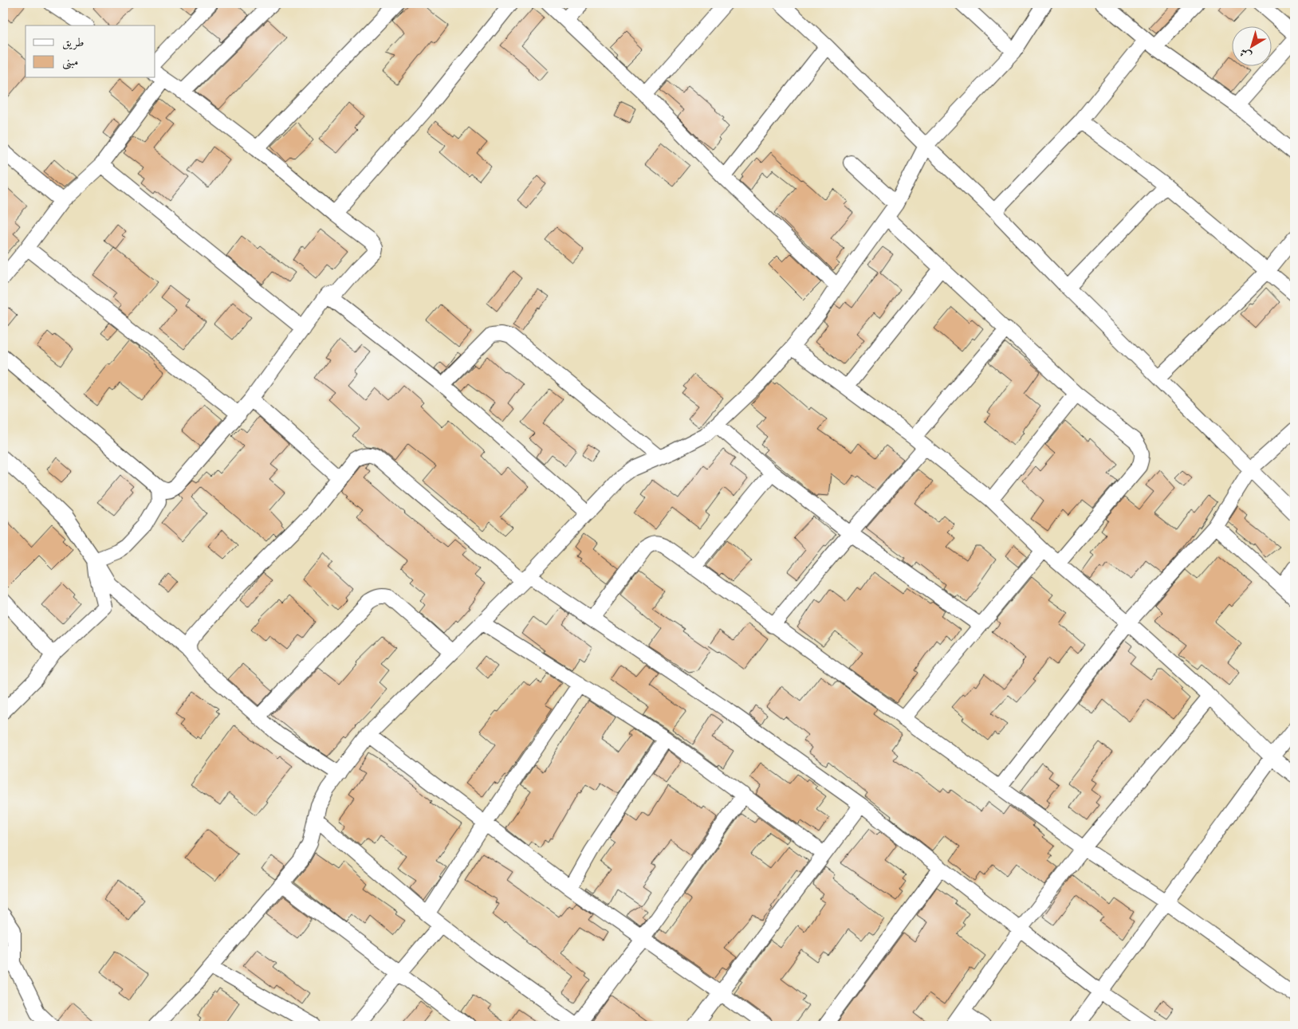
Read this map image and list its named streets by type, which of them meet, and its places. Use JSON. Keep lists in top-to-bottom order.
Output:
{
  "legend": ["طريق", "مبنى"],
  "north": "bottom left"
}
